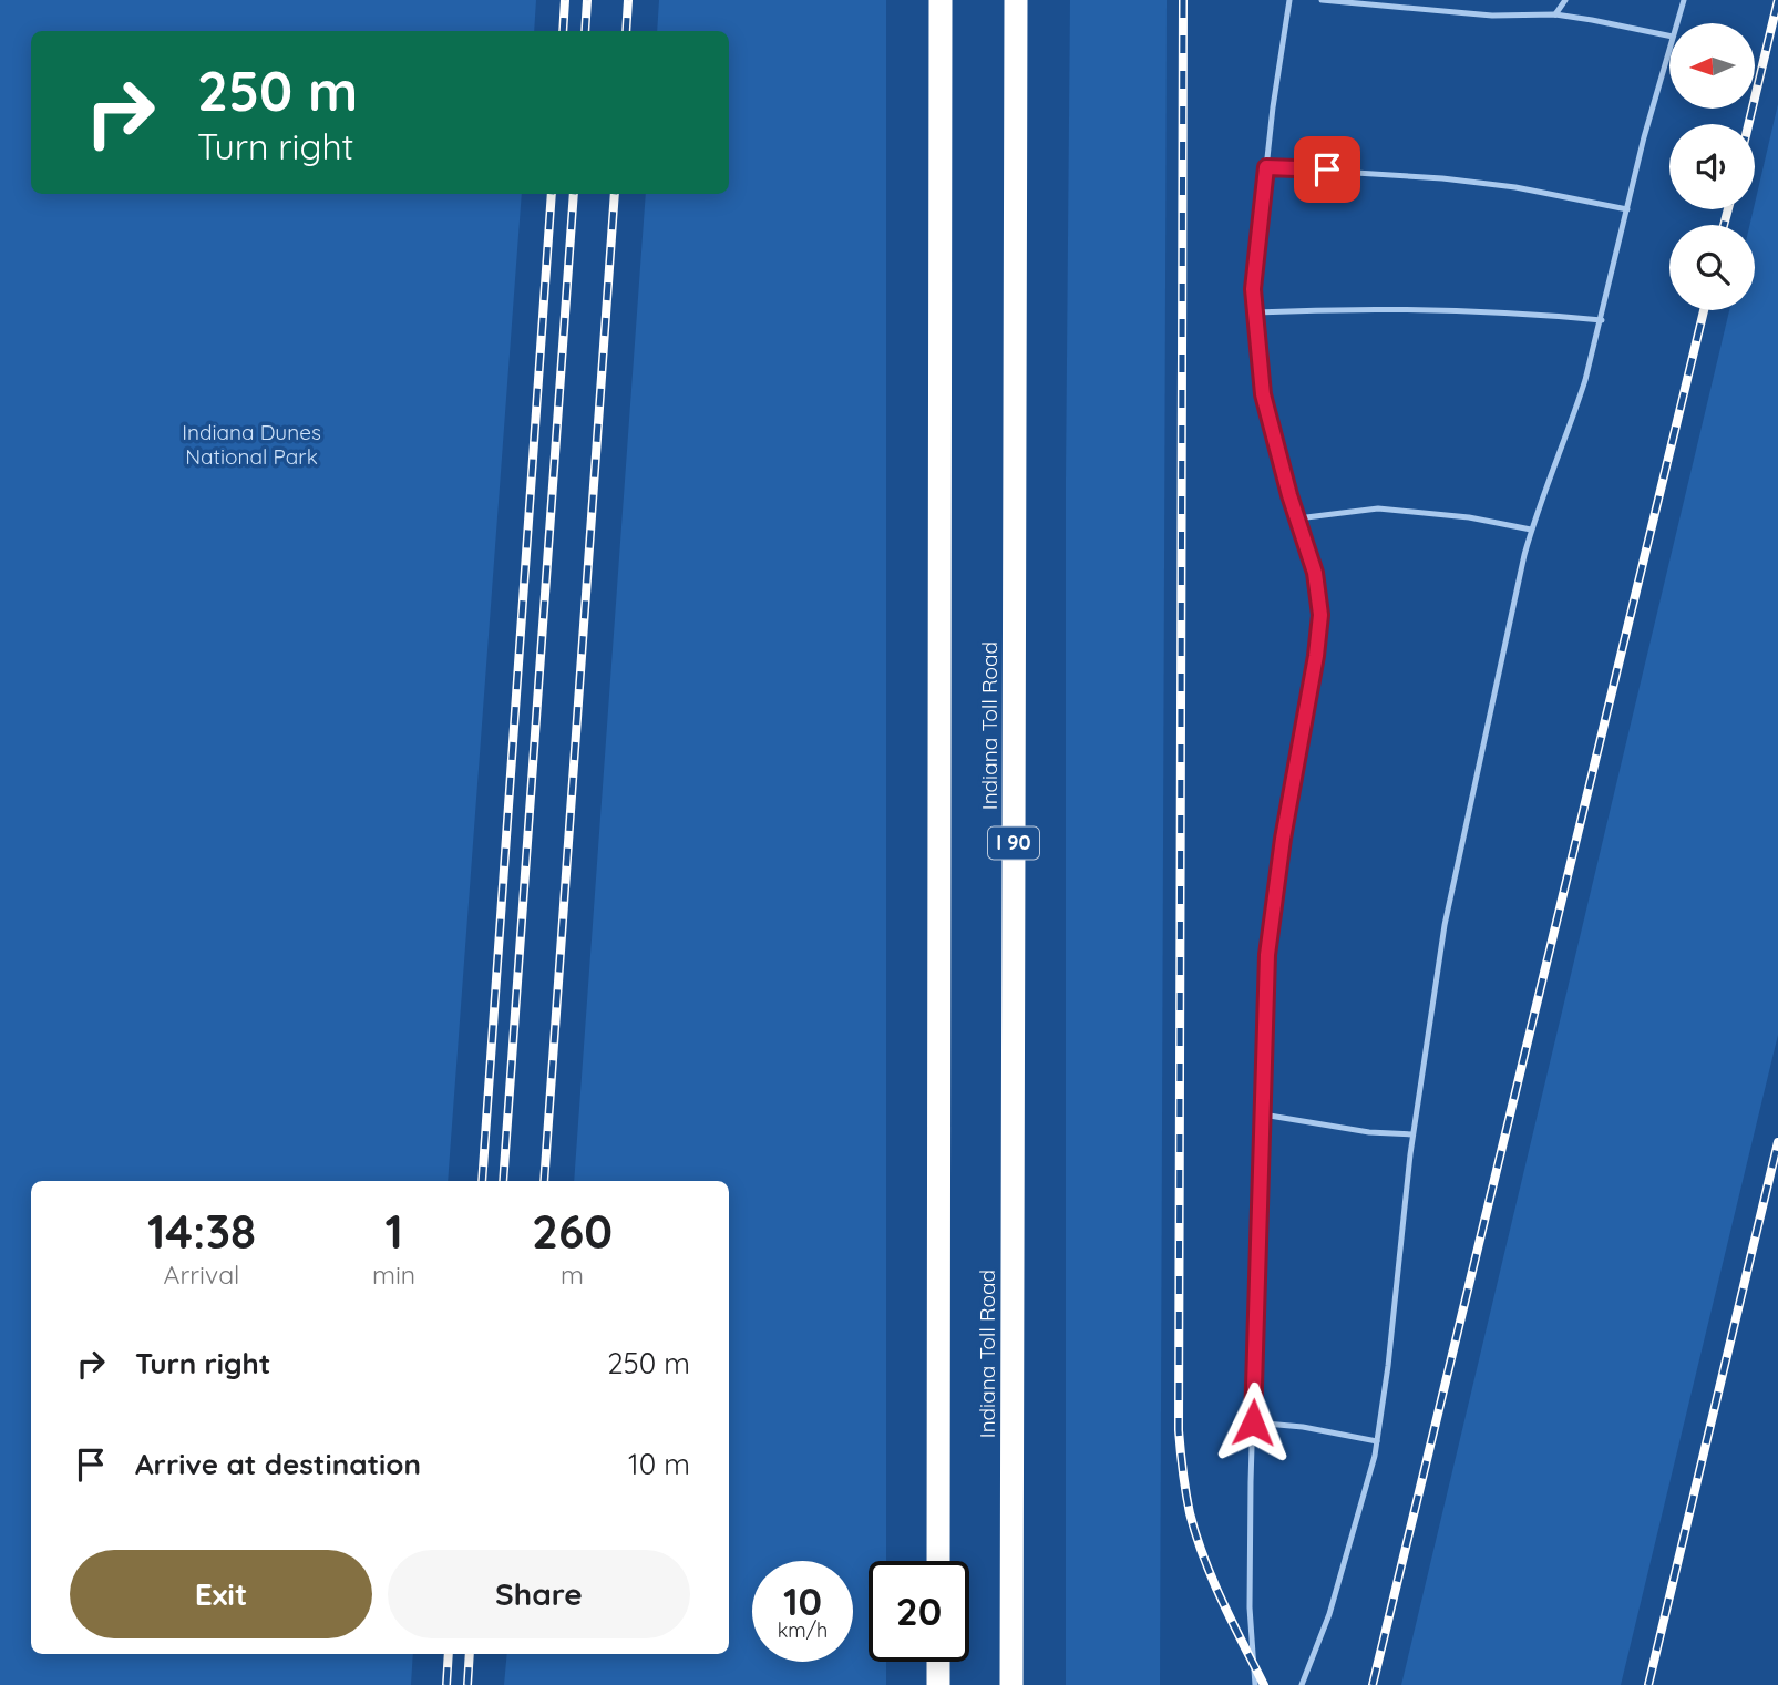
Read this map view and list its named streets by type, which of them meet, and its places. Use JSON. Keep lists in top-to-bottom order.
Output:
{
  "streets": {
    "highway": ["Indiana Toll Road", "I 90"]
  },
  "parks": ["Indiana Dunes National Park"],
  "north": "left",
  "page": {
    "turn": ["250 m", "Turn right"],
    "eta": [
      "14:38",
      "Arrival",
      "1",
      "min",
      "260",
      "m"
    ],
    "list": [
      {
        "name": "Turn right",
        "value": "250 m"
      },
      {
        "name": "Arrive at destination",
        "value": "10 m"
      }
    ],
    "buttons": ["Exit", "Share"],
    "speed": "10 km/h",
    "limit": "20"
  }
}
